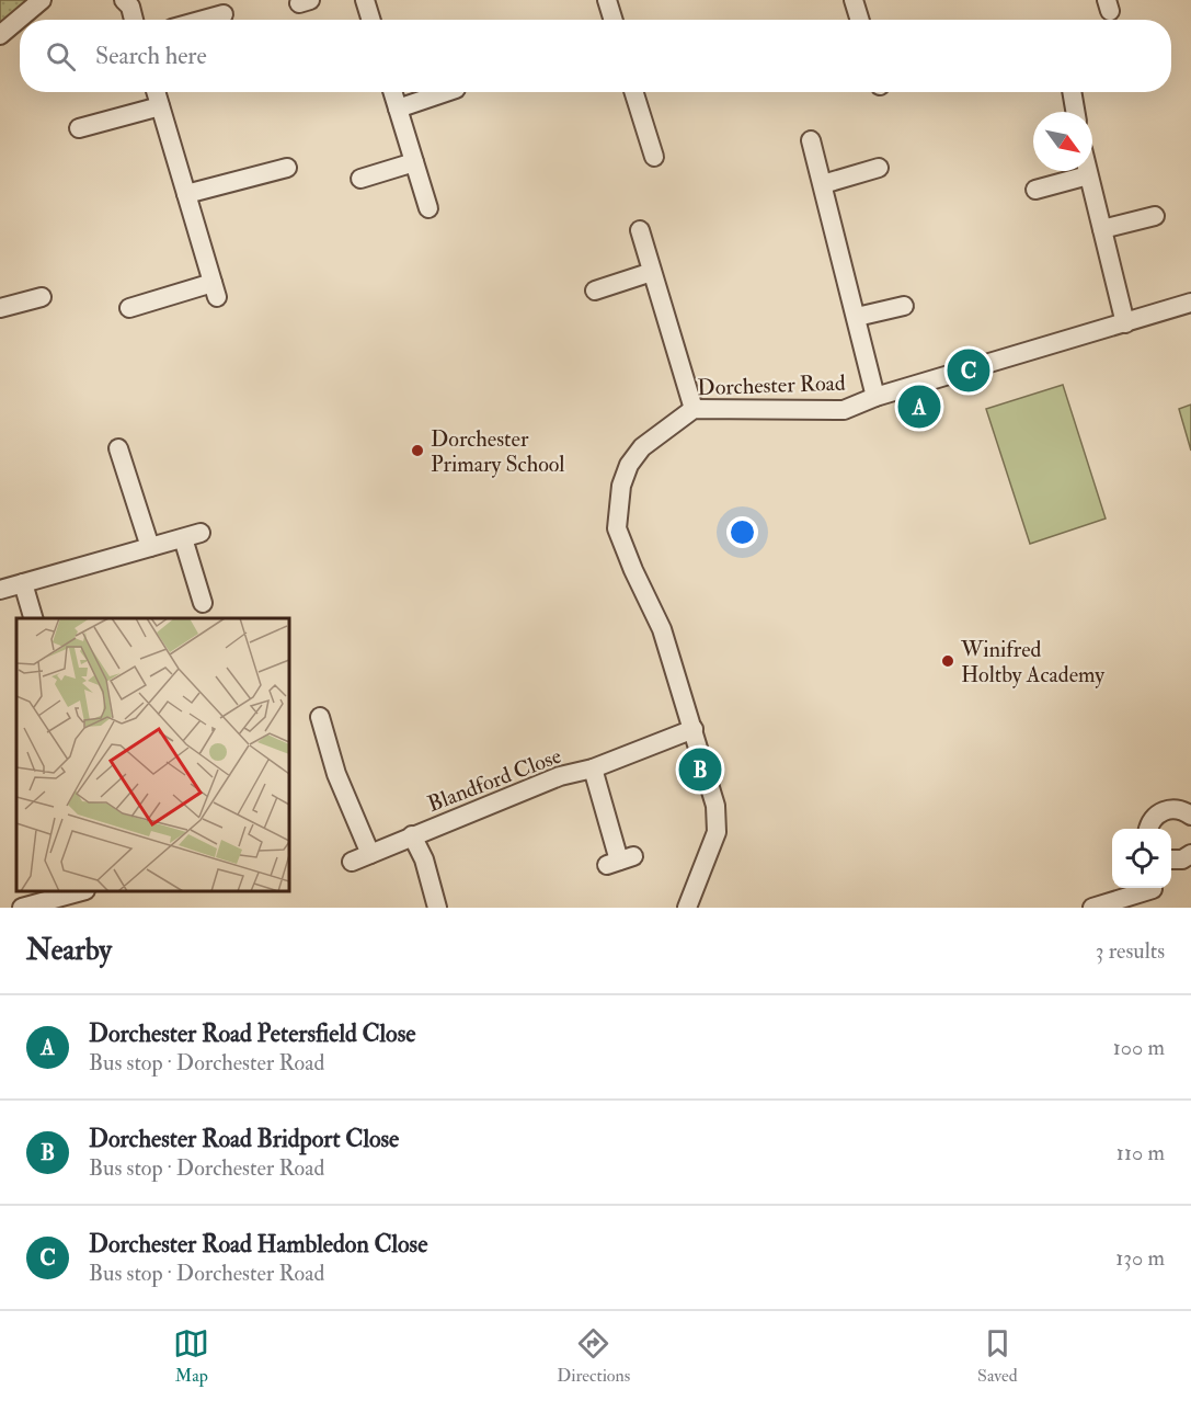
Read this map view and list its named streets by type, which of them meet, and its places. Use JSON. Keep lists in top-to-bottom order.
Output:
{
  "streets": {
    "street": ["Dorchester Road", "Blandford Close"]
  },
  "crossings": [
    ["Dorchester Road", "Blandford Close"]
  ],
  "places": ["Dorchester Primary School", "Winifred Holtby Academy"],
  "north": "bottom right",
  "page": {
    "search": "Search here",
    "pins": ["C", "A", "B"],
    "heading": ["Nearby", "3 results"],
    "list": [
      {
        "mark": "A",
        "name": "Dorchester Road Petersfield Close",
        "note": "Bus stop · Dorchester Road",
        "value": "100 m"
      },
      {
        "mark": "B",
        "name": "Dorchester Road Bridport Close",
        "note": "Bus stop · Dorchester Road",
        "value": "110 m"
      },
      {
        "mark": "C",
        "name": "Dorchester Road Hambledon Close",
        "note": "Bus stop · Dorchester Road",
        "value": "130 m"
      }
    ],
    "nav": ["Map", "Directions", "Saved"]
  }
}
